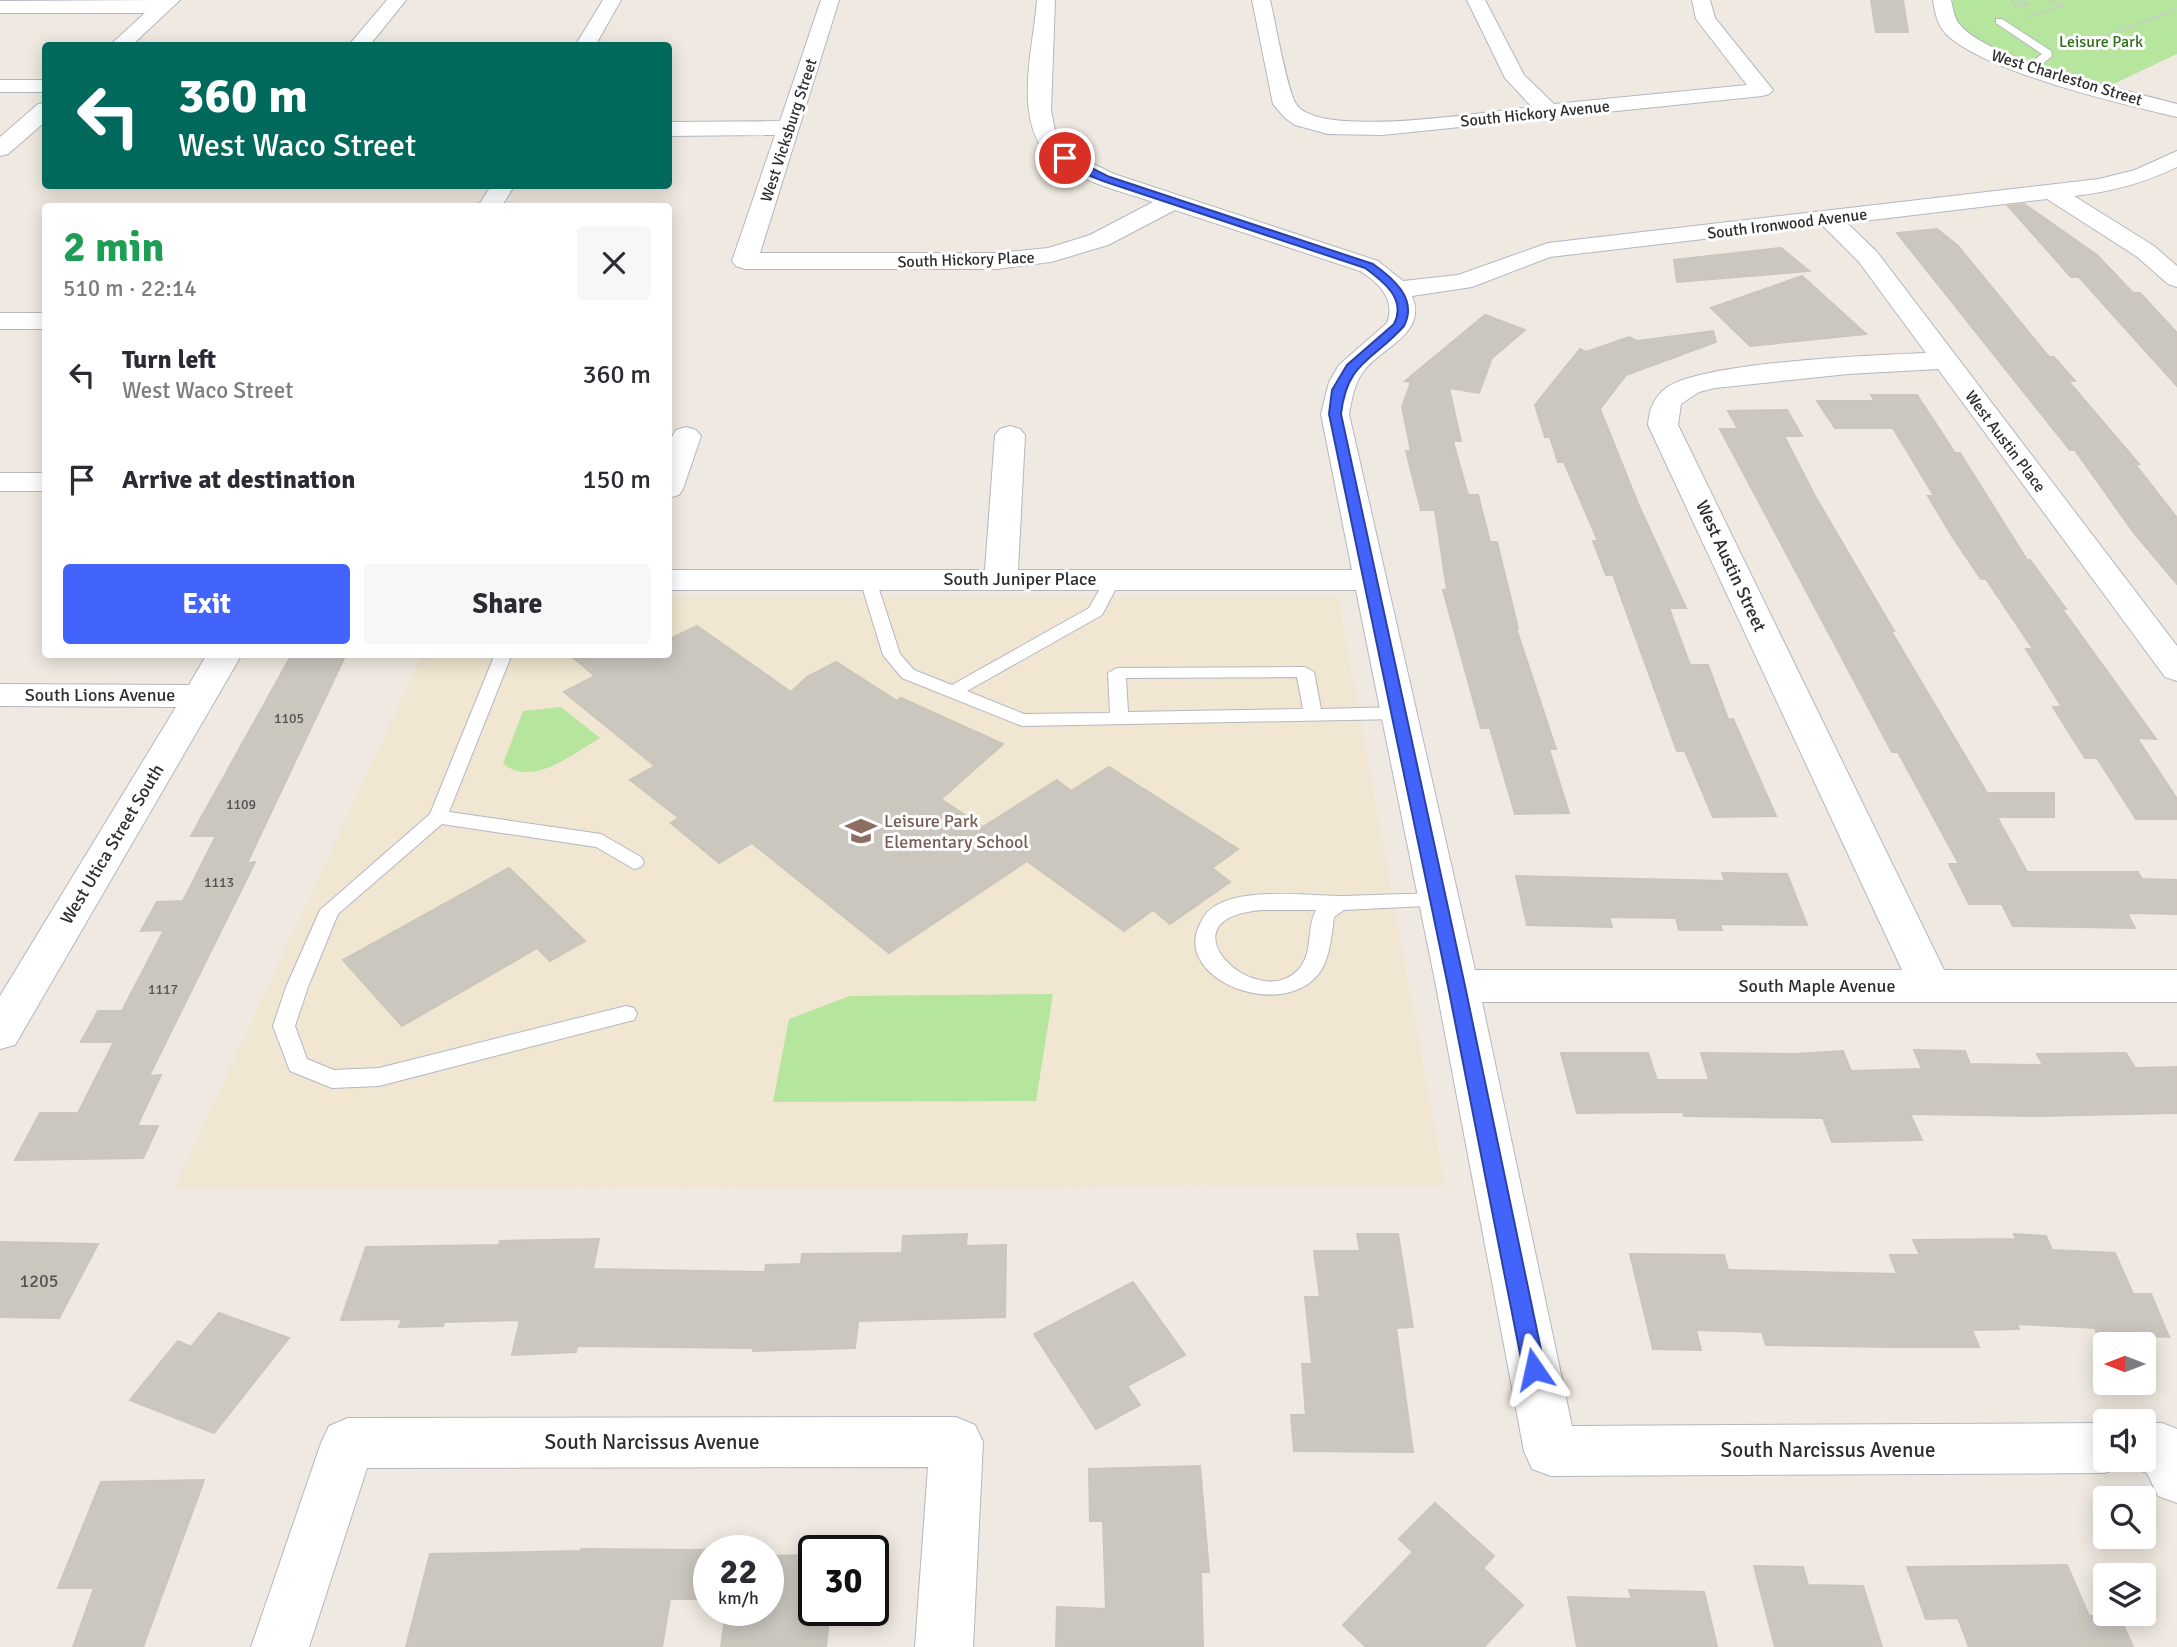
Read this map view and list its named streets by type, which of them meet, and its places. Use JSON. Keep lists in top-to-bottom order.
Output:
{
  "streets": {
    "street": [
      "West Charleston Street",
      "South Hickory Avenue",
      "West Vicksburg Street",
      "South Ironwood Avenue",
      "South Hickory Place",
      "West Austin Place",
      "West Austin Street",
      "South Juniper Place",
      "South Lions Avenue",
      "West Utica Street South",
      "South Maple Avenue",
      "South Narcissus Avenue"
    ]
  },
  "crossings": [
    ["West Vicksburg Street", "South Hickory Place"],
    ["South Ironwood Avenue", "West Austin Place"],
    ["West Austin Place", "West Austin Street"],
    ["West Austin Street", "South Maple Avenue"],
    ["South Lions Avenue", "West Utica Street South"],
    ["South Maple Avenue", "South Narcissus Avenue"]
  ],
  "parks": ["Leisure Park"],
  "places": {
    "school or university": ["Leisure Park Elementary School"]
  },
  "house_numbers": [
    "1105",
    "1109",
    "1113",
    "1117",
    "1205"
  ],
  "north": "left",
  "page": {
    "turn": ["360 m", "West Waco Street"],
    "heading": ["2 min", "510 m · 22:14"],
    "list": [
      {
        "name": "Turn left",
        "note": "West Waco Street",
        "value": "360 m"
      },
      {
        "name": "Arrive at destination",
        "value": "150 m"
      }
    ],
    "buttons": ["Exit", "Share"],
    "speed": "22 km/h",
    "limit": "30"
  }
}
